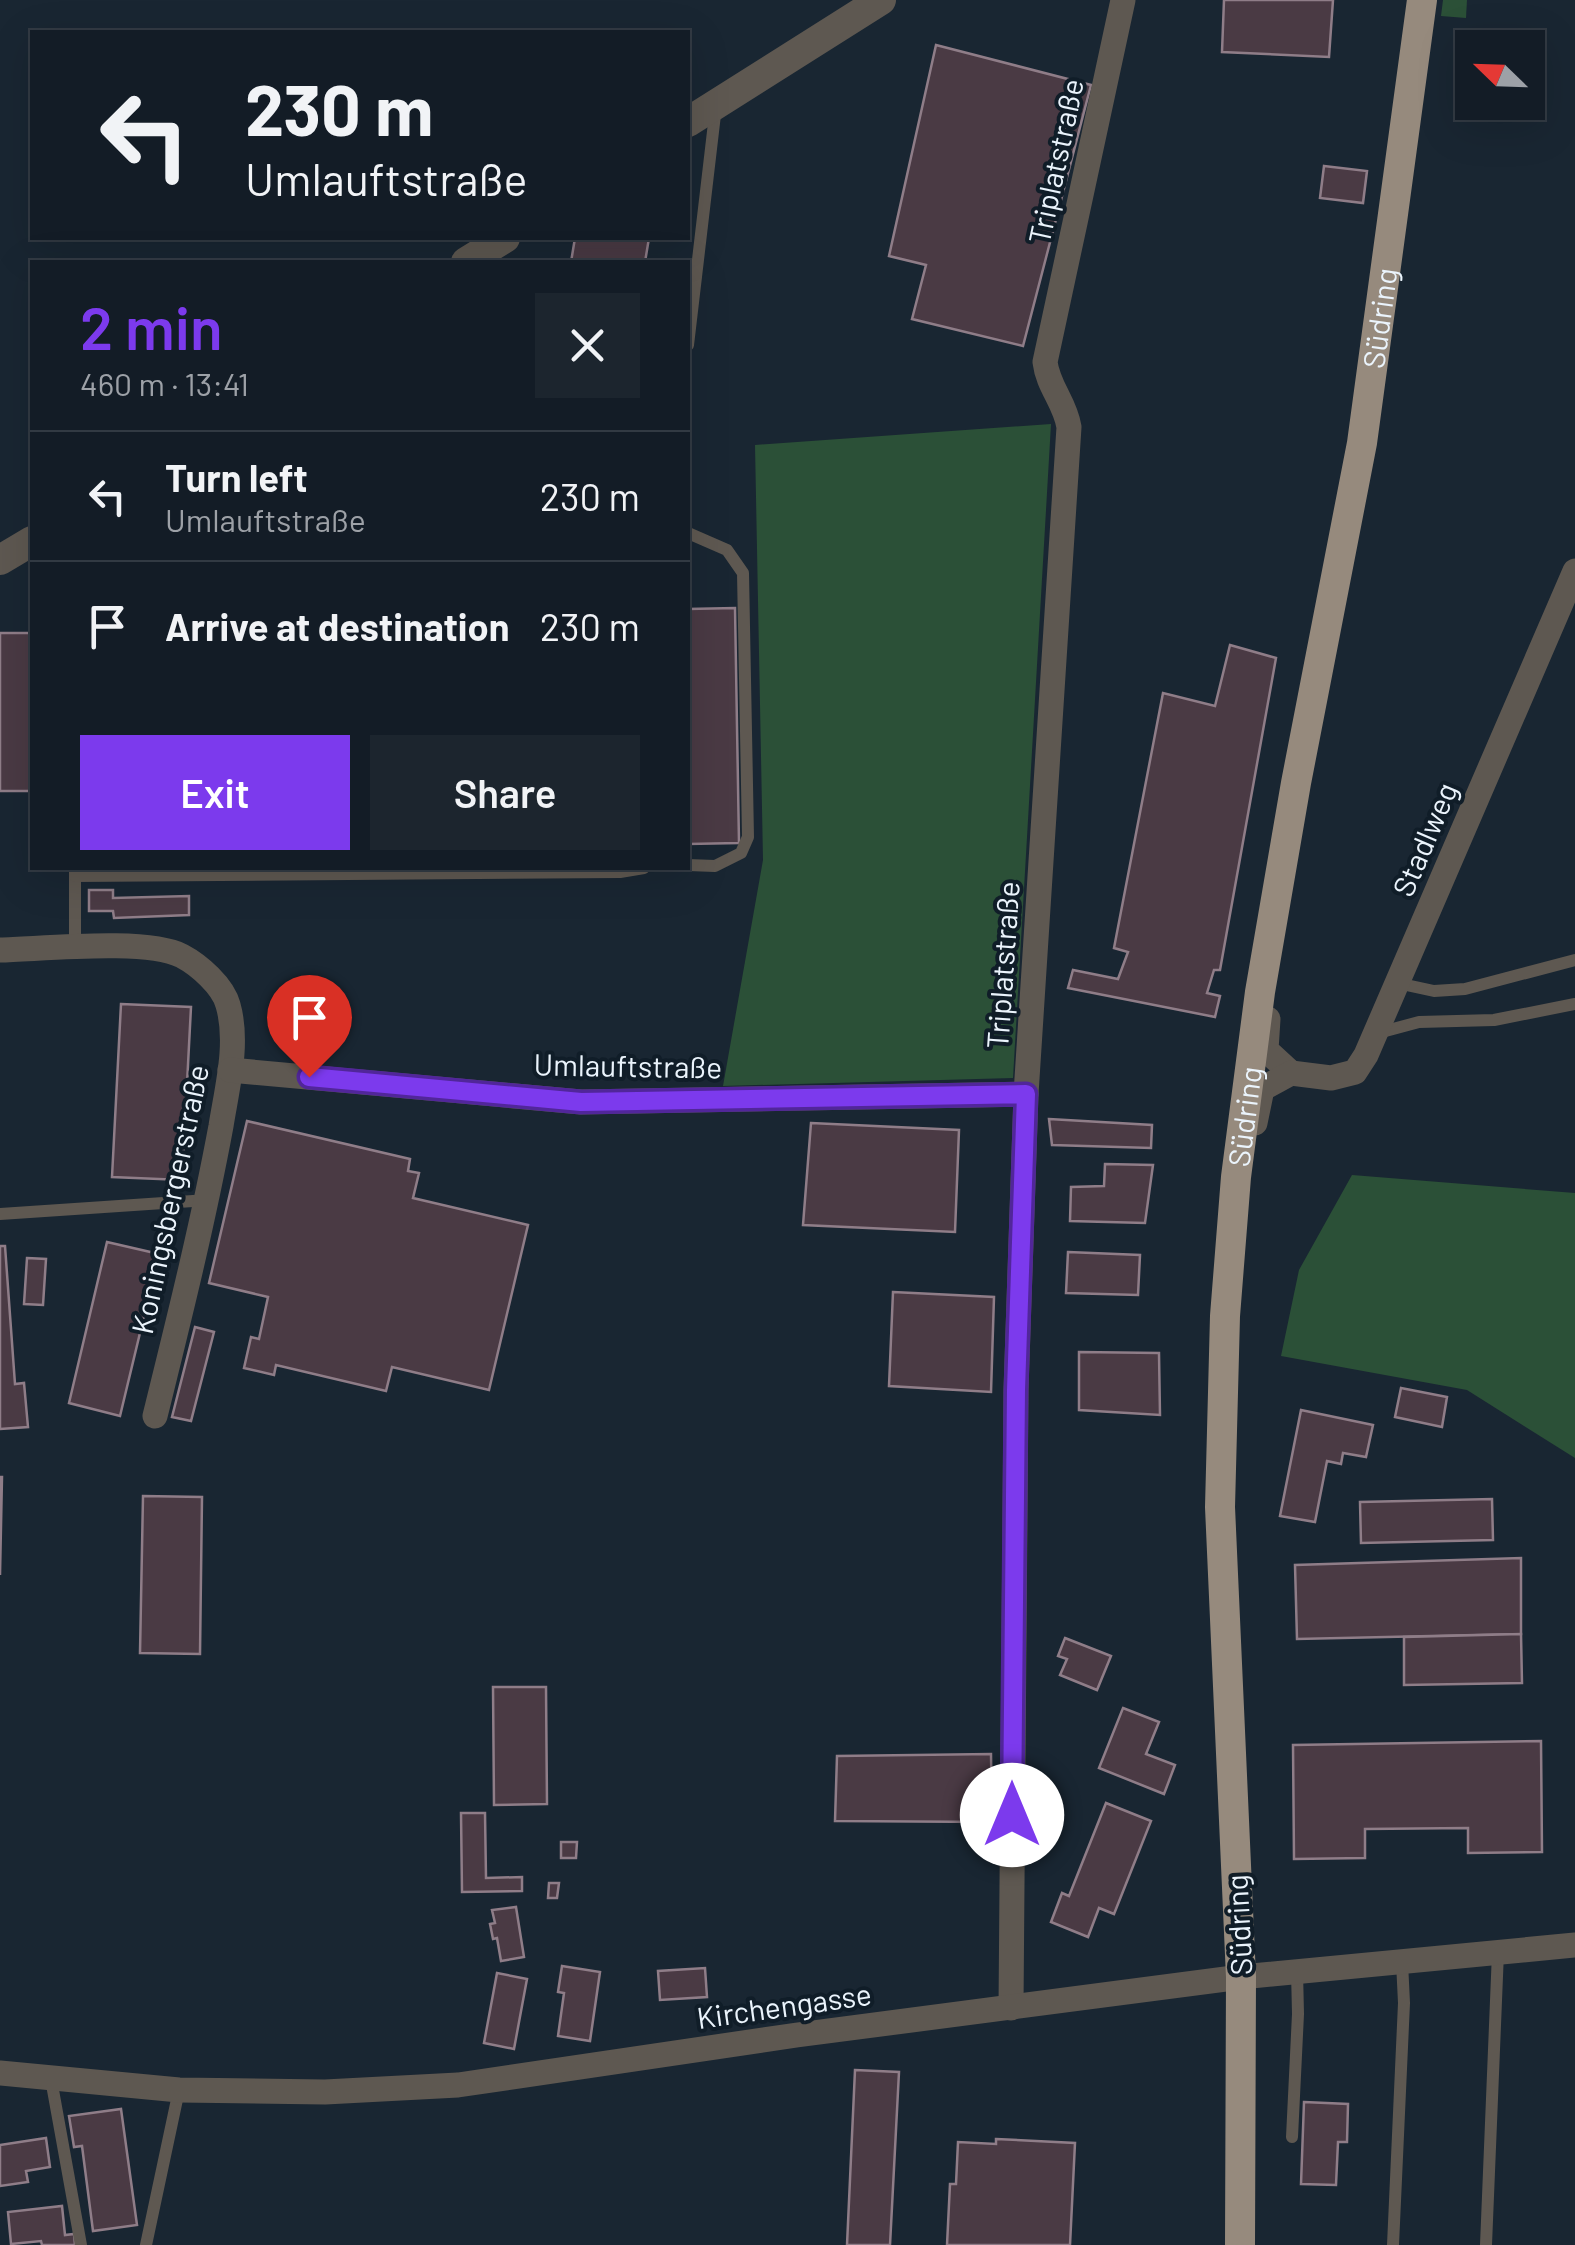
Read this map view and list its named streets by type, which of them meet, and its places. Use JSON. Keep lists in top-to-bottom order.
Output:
{
  "streets": {
    "main road": ["Südring"],
    "street": [
      "Triplatstraße",
      "Stadlweg",
      "Umlauftstraße",
      "Koningsbergerstraße",
      "Kirchengasse"
    ]
  },
  "crossings": [
    ["Triplatstraße", "Umlauftstraße"],
    ["Triplatstraße", "Kirchengasse"],
    ["Südring", "Kirchengasse"],
    ["Umlauftstraße", "Koningsbergerstraße"]
  ],
  "north": "top left",
  "page": {
    "turn": ["230 m", "Umlauftstraße"],
    "heading": ["2 min", "460 m · 13:41"],
    "list": [
      {
        "name": "Turn left",
        "note": "Umlauftstraße",
        "value": "230 m"
      },
      {
        "name": "Arrive at destination",
        "value": "230 m"
      }
    ],
    "buttons": ["Exit", "Share"]
  }
}
